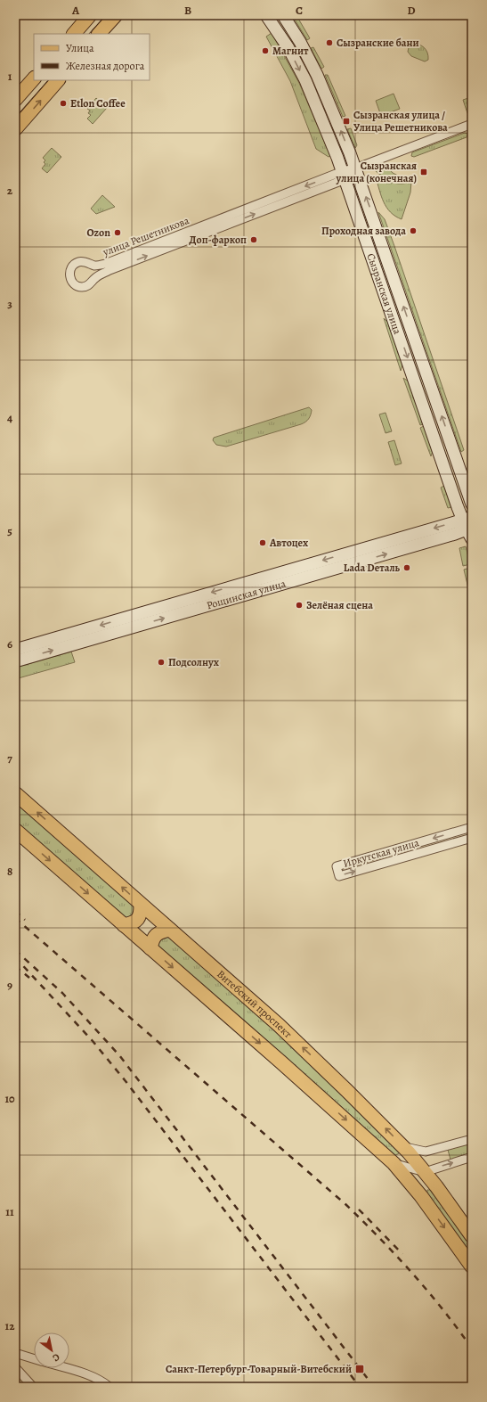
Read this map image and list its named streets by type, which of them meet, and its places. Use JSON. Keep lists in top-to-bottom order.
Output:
{
  "streets": {
    "main road": ["Витебский проспект"],
    "street": [
      "улица Решетникова",
      "Сызранская улица",
      "Рощинская улица",
      "Иркутская улица"
    ]
  },
  "crossings": [
    ["улица Решетникова", "Сызранская улица"],
    ["Сызранская улица", "Рощинская улица"]
  ],
  "places": {
    "other": [
      "Сызранские бани",
      "Магнит",
      "Etlon Coffee",
      "Проходная завода",
      "Ozon",
      "Доп-фаркоп",
      "Автоцех",
      "Lada Dеталь",
      "Зелёная сцена",
      "Подсолнух"
    ],
    "transit": ["Сызранская улица / Улица Решетникова", "Сызранская улица (конечная)", "Санкт-Петербург-Товарный-Витебский"]
  },
  "legend": ["Улица", "Железная дорога"],
  "north": "bottom right",
  "grid": {
    "columns": [
      "A",
      "B",
      "C",
      "D"
    ],
    "rows": [
      "1",
      "2",
      "3",
      "4",
      "5",
      "6",
      "7",
      "8",
      "9",
      "10",
      "11",
      "12"
    ]
  }
}
